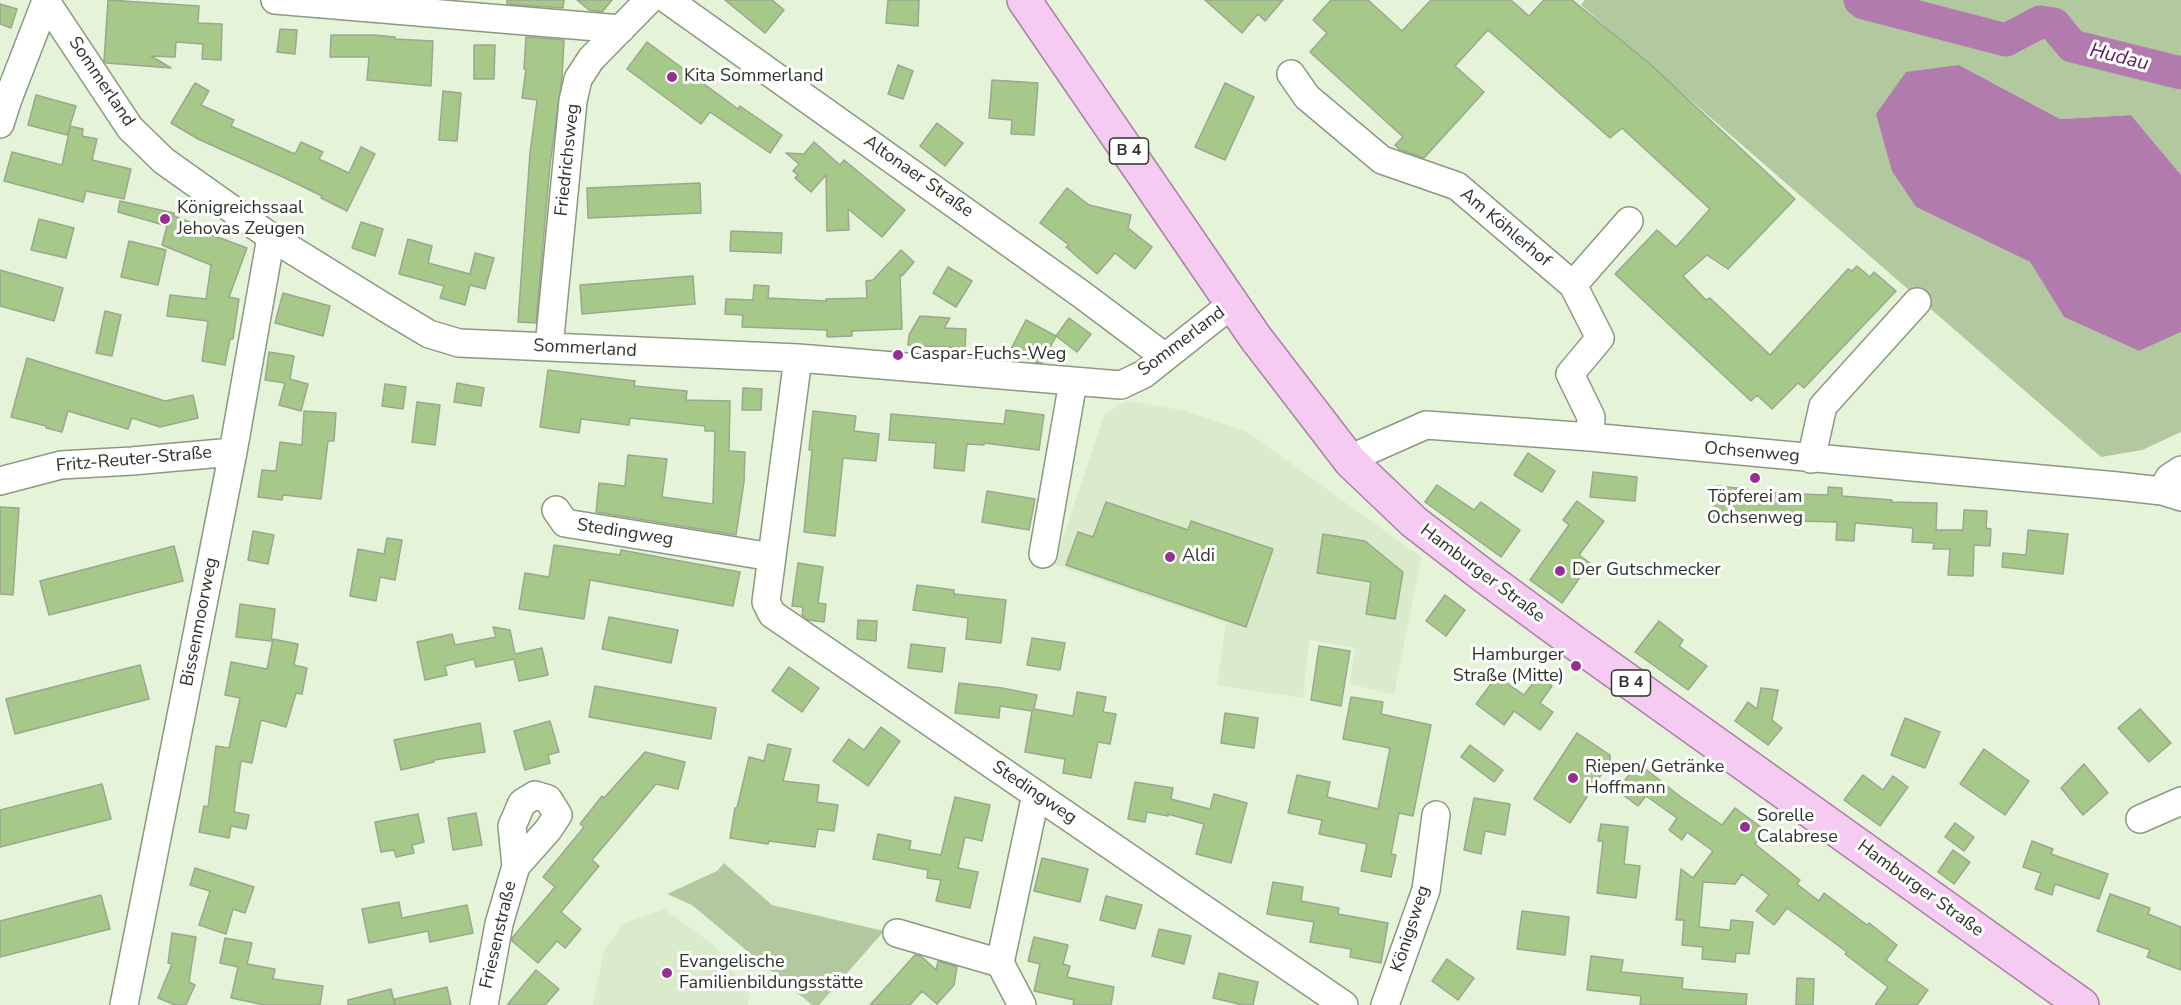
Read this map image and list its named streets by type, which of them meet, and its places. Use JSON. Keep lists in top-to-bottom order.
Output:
{
  "streets": {
    "main road": ["B 4", "Hamburger Straße"],
    "street": [
      "Sommerland",
      "Friedrichsweg",
      "Altonaer Straße",
      "Am Köhlerhof",
      "Ochsenweg",
      "Fritz-Reuter-Straße",
      "Stedingweg",
      "Bissenmoorweg",
      "Königsweg",
      "Friesenstraße"
    ]
  },
  "crossings": [
    ["Sommerland", "Friedrichsweg"],
    ["Sommerland", "Altonaer Straße"],
    ["Sommerland", "Stedingweg"],
    ["Sommerland", "Hamburger Straße"],
    ["Sommerland", "Bissenmoorweg"],
    ["Am Köhlerhof", "Ochsenweg"],
    ["Ochsenweg", "Hamburger Straße"],
    ["Fritz-Reuter-Straße", "Bissenmoorweg"]
  ],
  "water": ["Hudau"],
  "places": [
    "Kita Sommerland",
    "Königreichssaal Jehovas Zeugen",
    "Caspar-Fuchs-Weg",
    "Töpferei am Ochsenweg",
    "Aldi",
    "Der Gutschmecker",
    "Hamburger Straße (Mitte)",
    "Riepen/ Getränke Hoffmann",
    "Sorelle Calabrese",
    "Evangelische Familienbildungsstätte"
  ]
}
